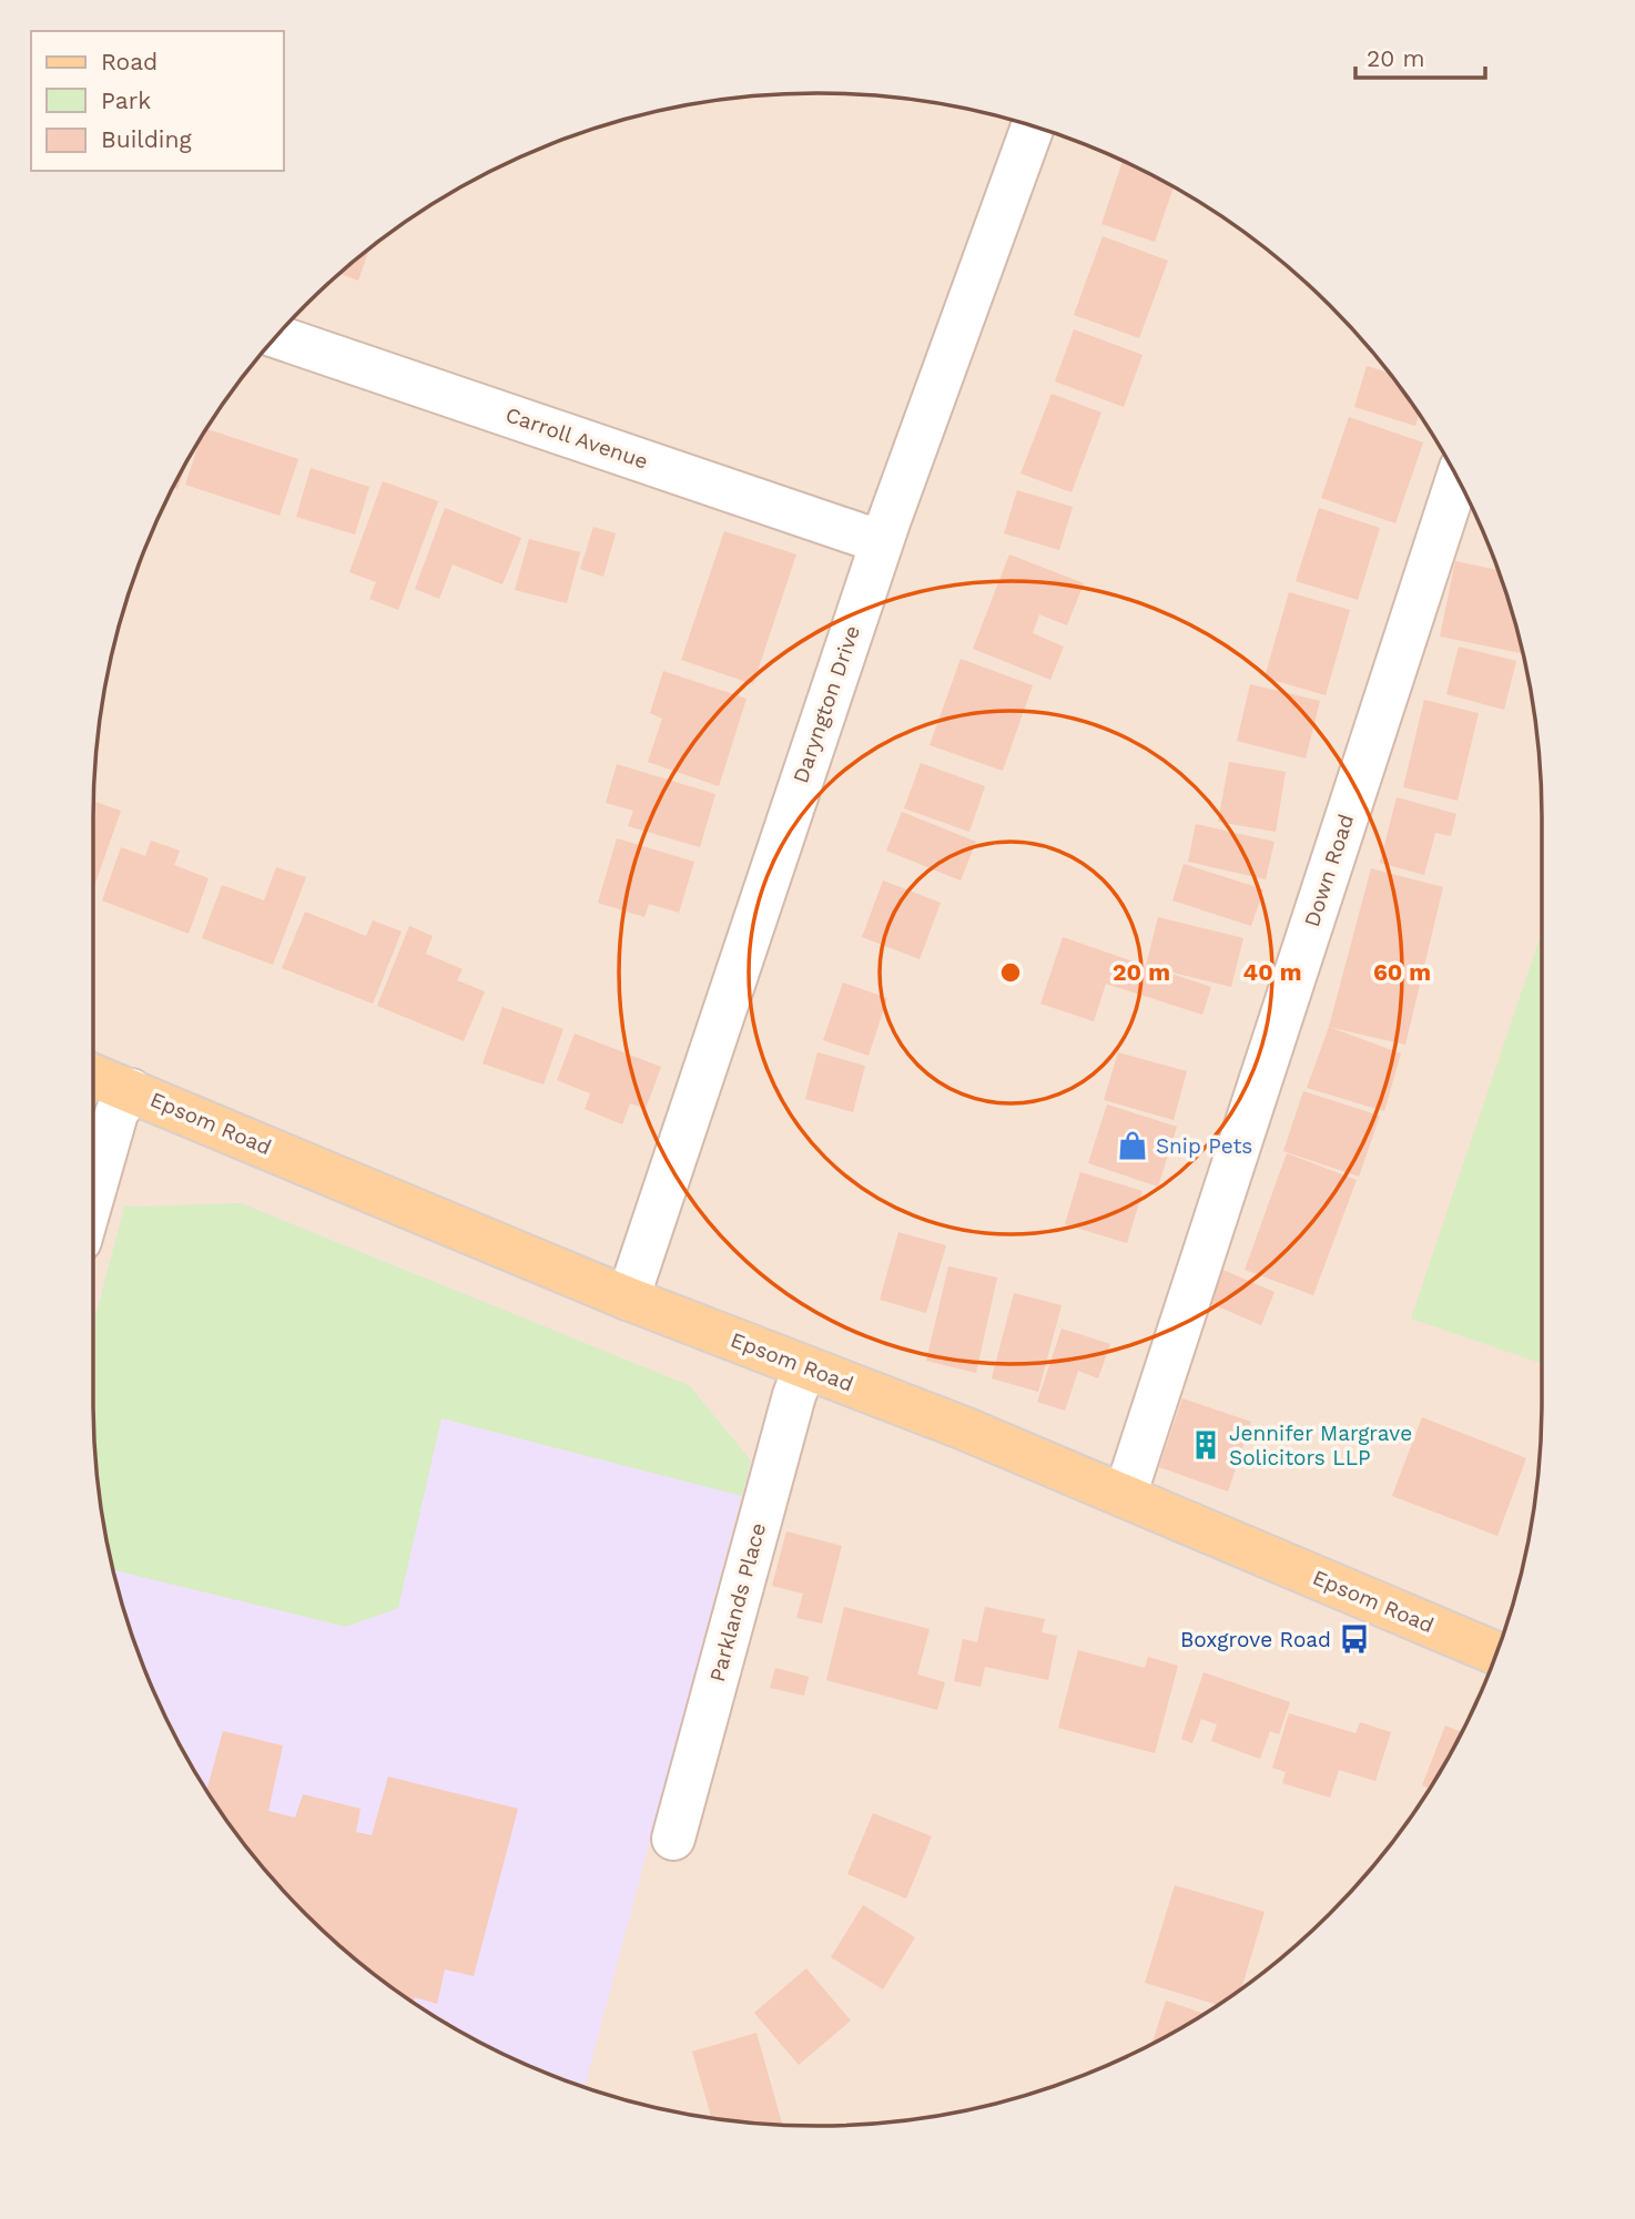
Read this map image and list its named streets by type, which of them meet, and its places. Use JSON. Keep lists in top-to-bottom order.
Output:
{
  "streets": {
    "main road": ["Epsom Road"],
    "street": [
      "Carroll Avenue",
      "Daryngton Drive",
      "Down Road",
      "Parklands Place"
    ]
  },
  "crossings": [
    ["Carroll Avenue", "Daryngton Drive"],
    ["Daryngton Drive", "Epsom Road"],
    ["Down Road", "Epsom Road"],
    ["Epsom Road", "Parklands Place"]
  ],
  "places": {
    "shop": ["Snip Pets"],
    "building": ["Jennifer Margrave Solicitors LLP"],
    "bus stop": ["Boxgrove Road"]
  },
  "legend": ["Road", "Park", "Building"],
  "scale_bar": "20 m",
  "rings": ["20 m", "40 m", "60 m"]
}
